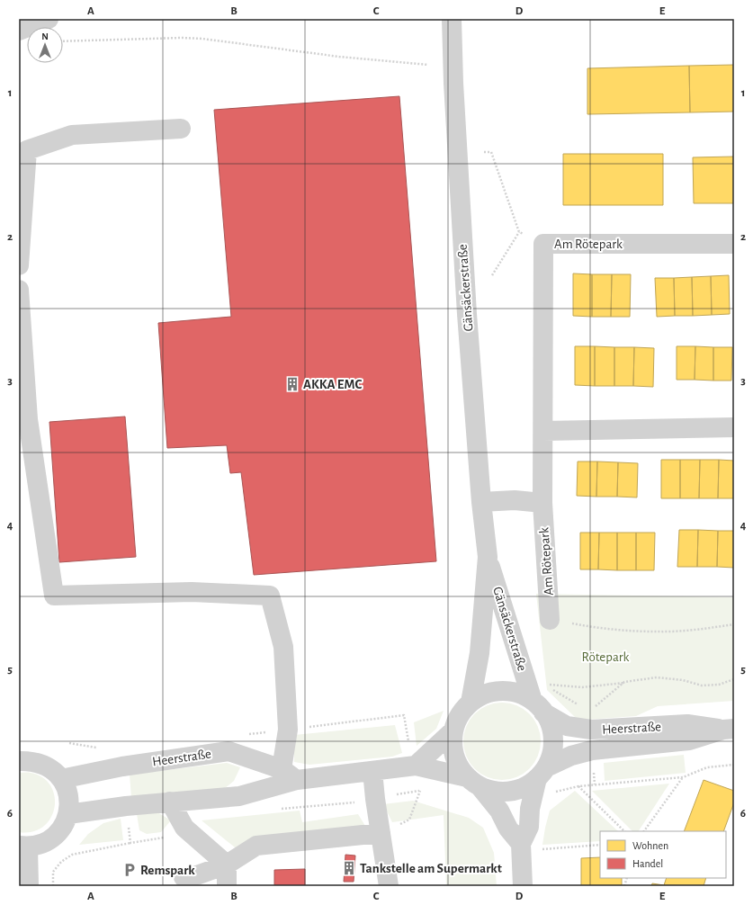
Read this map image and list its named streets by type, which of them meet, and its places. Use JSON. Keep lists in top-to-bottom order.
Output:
{
  "streets": {
    "street": ["Am Rötepark", "Gänsäckerstraße", "Heerstraße"]
  },
  "crossings": [
    ["Gänsäckerstraße", "Heerstraße"]
  ],
  "parks": ["Rötepark"],
  "places": {
    "building": ["AKKA EMC", "Tankstelle am Supermarkt"],
    "parking": ["Remspark"]
  },
  "legend": ["Wohnen", "Handel"],
  "north": "top",
  "grid": {
    "columns": [
      "A",
      "B",
      "C",
      "D",
      "E"
    ],
    "rows": [
      "1",
      "2",
      "3",
      "4",
      "5",
      "6"
    ]
  }
}
